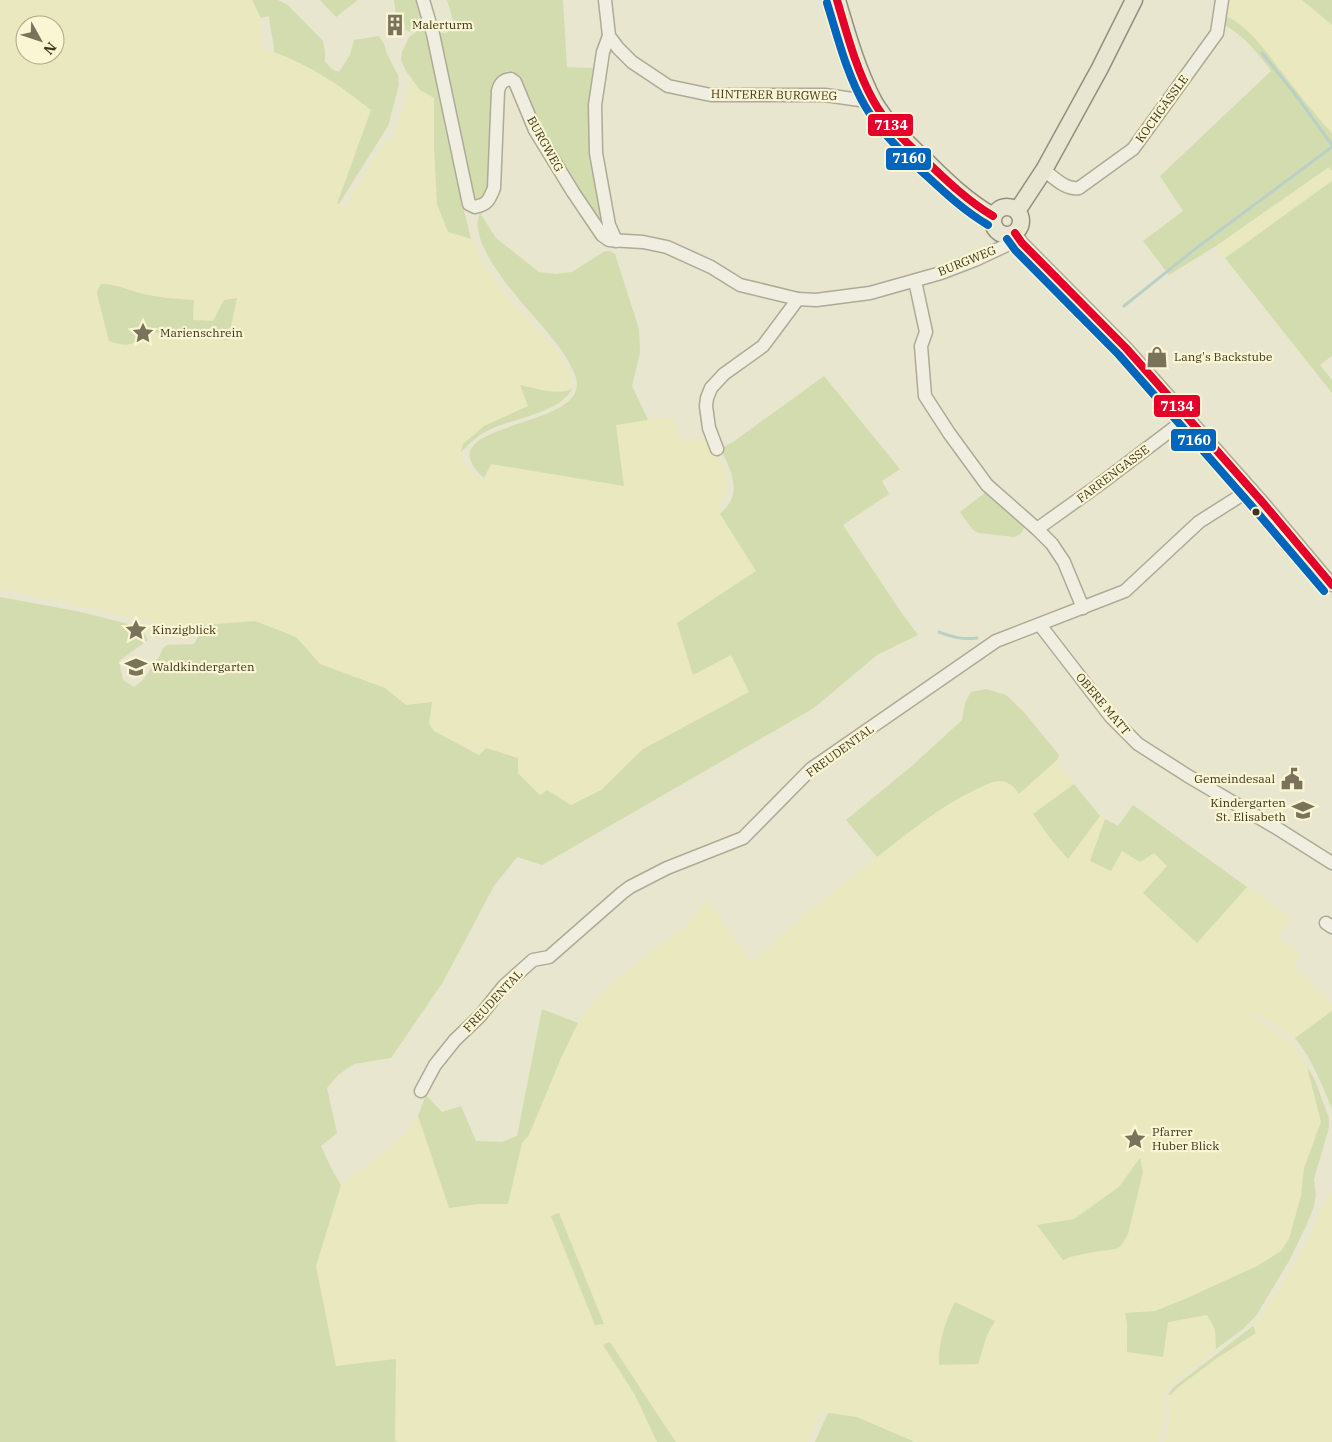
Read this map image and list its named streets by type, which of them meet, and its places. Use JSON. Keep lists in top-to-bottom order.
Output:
{
  "streets": {
    "street": [
      "HINTERER BURGWEG",
      "KOCHGÄSSLE",
      "BURGWEG",
      "FARRENGASSE",
      "OBERE MATT",
      "FREUDENTAL"
    ]
  },
  "crossings": [
    ["OBERE MATT", "FREUDENTAL"]
  ],
  "places": {
    "building": ["Malerturm"],
    "place": ["Marienschrein", "Kinzigblick", "Pfarrer Huber Blick"],
    "shop": ["Lang's Backstube"],
    "school or university": ["Waldkindergarten", "Kindergarten St. Elisabeth"],
    "public building": ["Gemeindesaal"]
  },
  "lines": ["transit line 7134", "transit line 7160"],
  "north": "bottom right"
}
